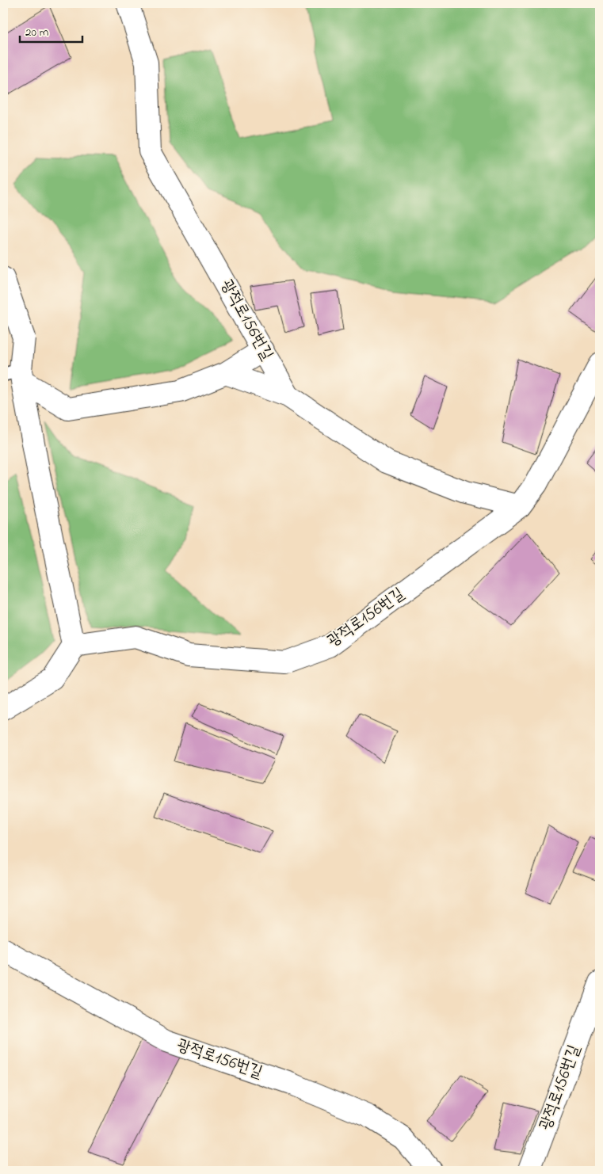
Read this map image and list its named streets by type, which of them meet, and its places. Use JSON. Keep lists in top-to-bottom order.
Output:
{
  "streets": {
    "street": ["광적로156번길"]
  },
  "scale_bar": "20 m"
}
